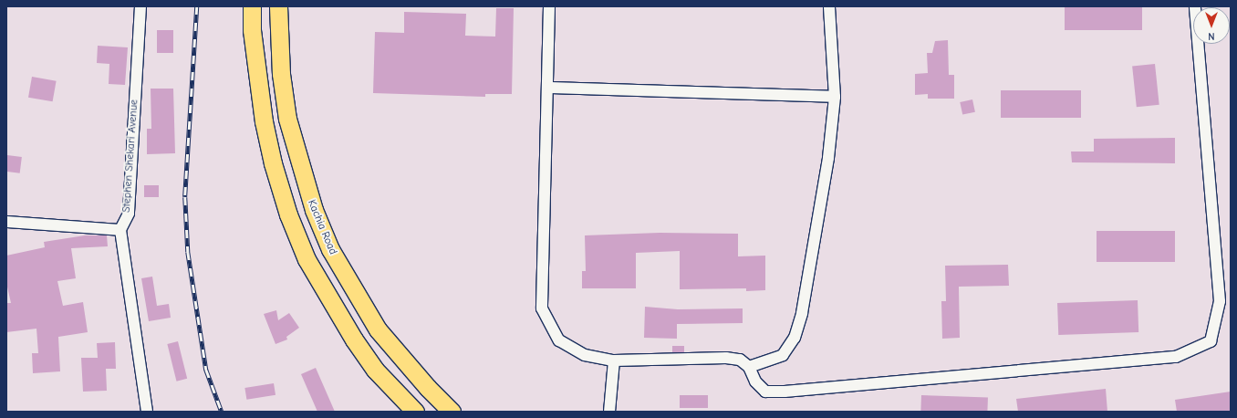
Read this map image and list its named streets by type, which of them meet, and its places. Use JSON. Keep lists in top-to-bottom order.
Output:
{
  "streets": {
    "main road": ["Kachia Road"],
    "street": ["Stephen Shekari Avenue"]
  },
  "north": "bottom"
}
